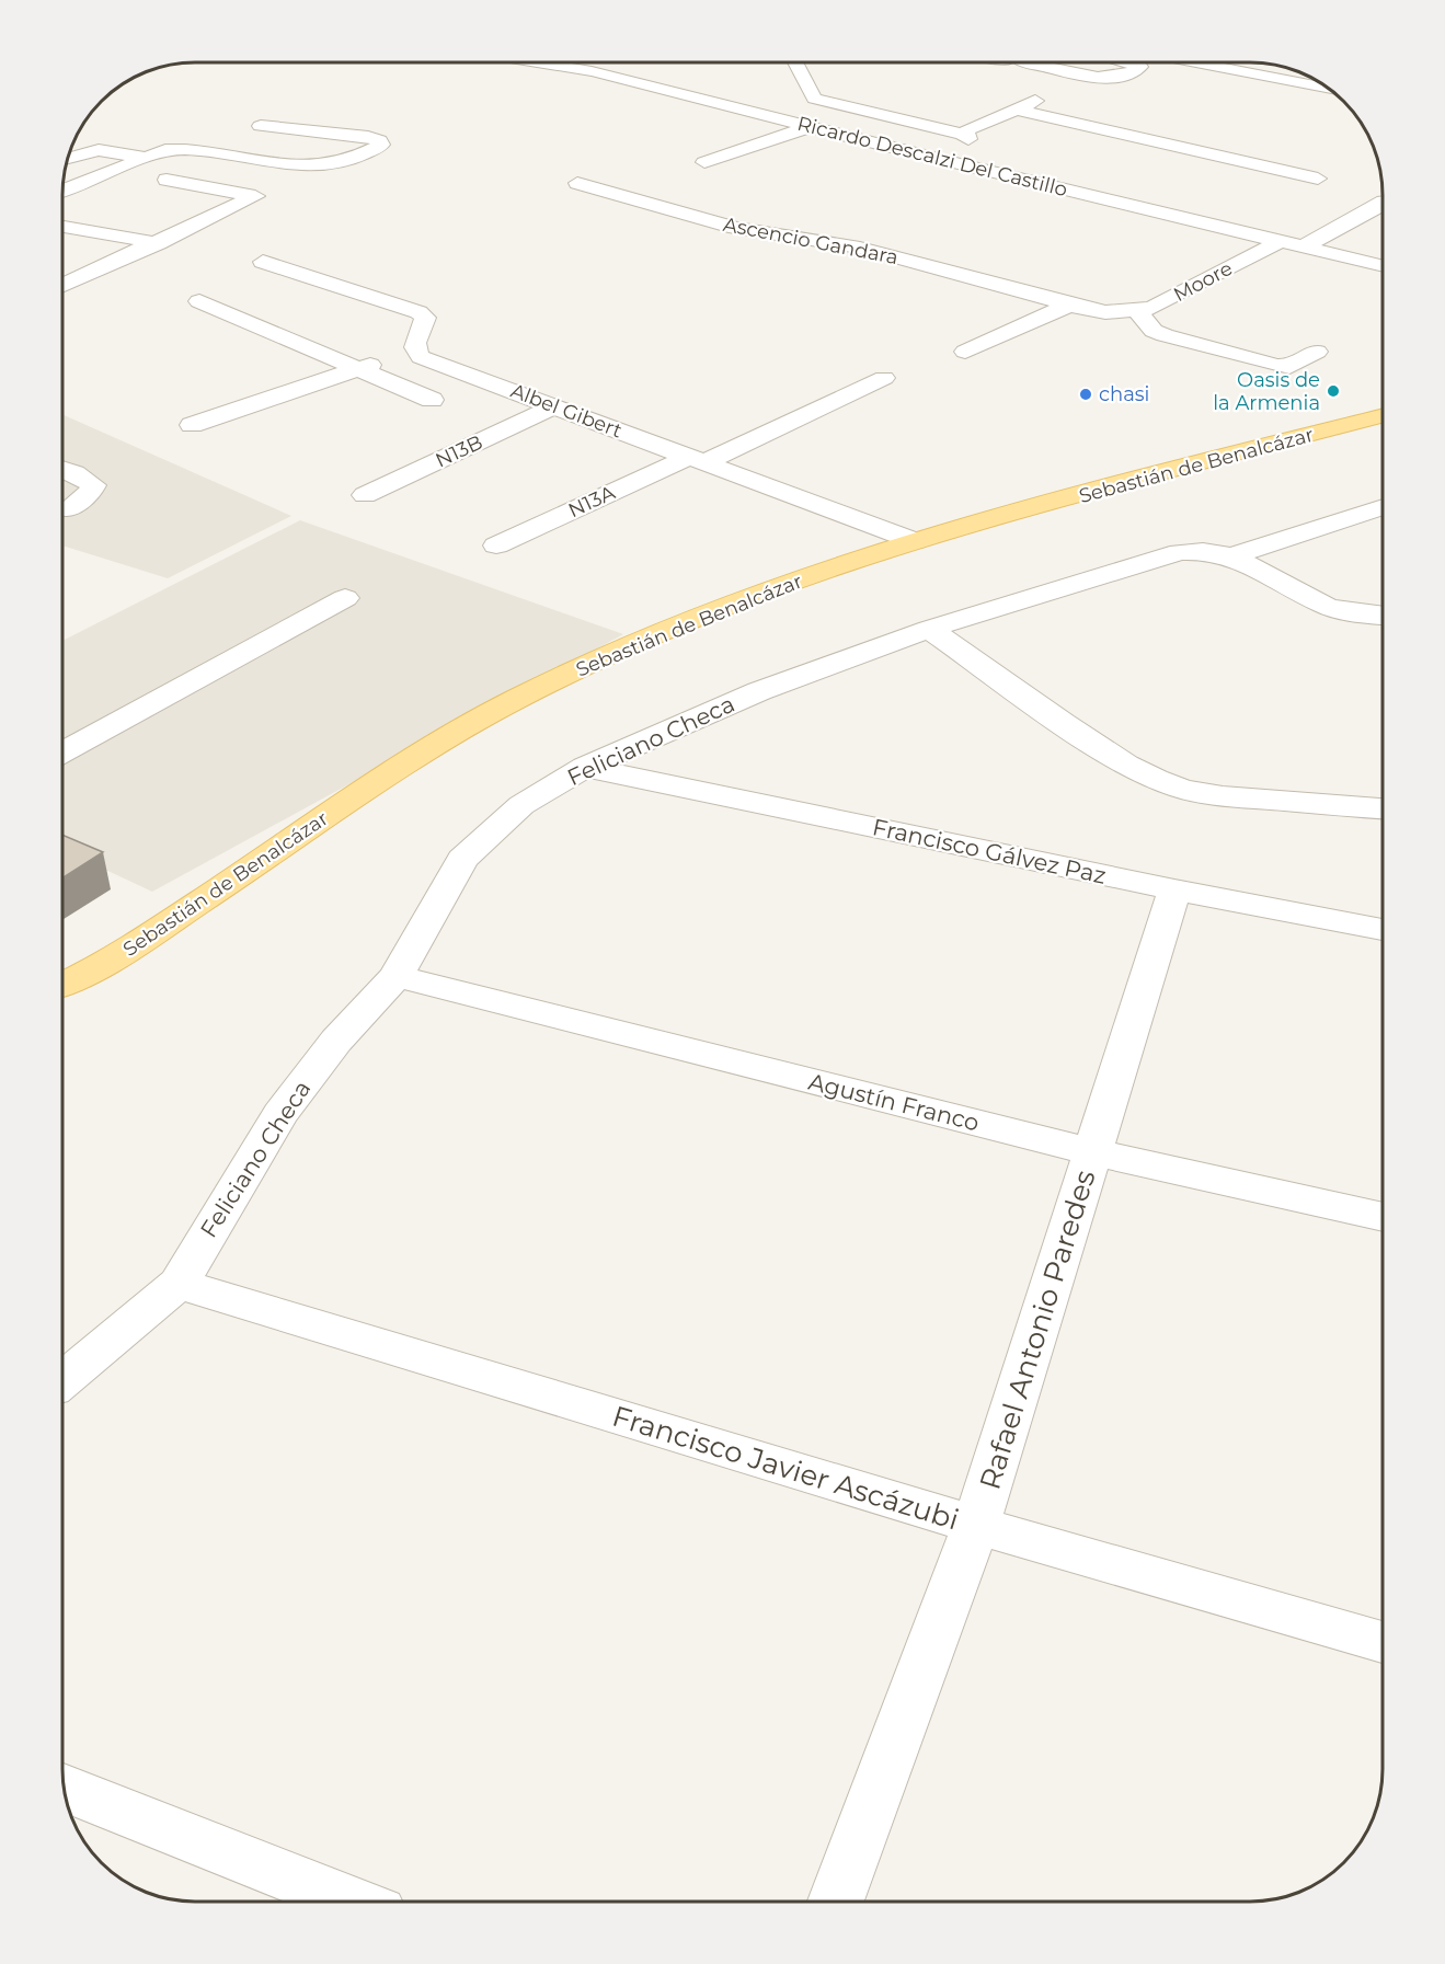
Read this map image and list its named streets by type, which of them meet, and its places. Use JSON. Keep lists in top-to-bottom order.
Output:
{
  "streets": {
    "main road": ["Sebastián de Benalcázar"],
    "street": [
      "Ricardo Descalzi Del Castillo",
      "Ascencio Gandara",
      "Moore",
      "Albel Gibert",
      "N13B",
      "N13A",
      "Feliciano Checa",
      "Francisco Gálvez Paz",
      "Agustín Franco",
      "Rafael Antonio Paredes",
      "Francisco Javier Ascázubi"
    ]
  },
  "crossings": [
    ["Ricardo Descalzi Del Castillo", "Moore"],
    ["Ascencio Gandara", "Moore"],
    ["Albel Gibert", "N13B"],
    ["Albel Gibert", "Sebastián de Benalcázar"],
    ["Albel Gibert", "N13A"],
    ["Feliciano Checa", "Francisco Gálvez Paz"],
    ["Feliciano Checa", "Agustín Franco"],
    ["Feliciano Checa", "Francisco Javier Ascázubi"],
    ["Francisco Gálvez Paz", "Rafael Antonio Paredes"],
    ["Agustín Franco", "Rafael Antonio Paredes"],
    ["Rafael Antonio Paredes", "Francisco Javier Ascázubi"]
  ],
  "places": ["Oasis de la Armenia", "chasi"]
}
